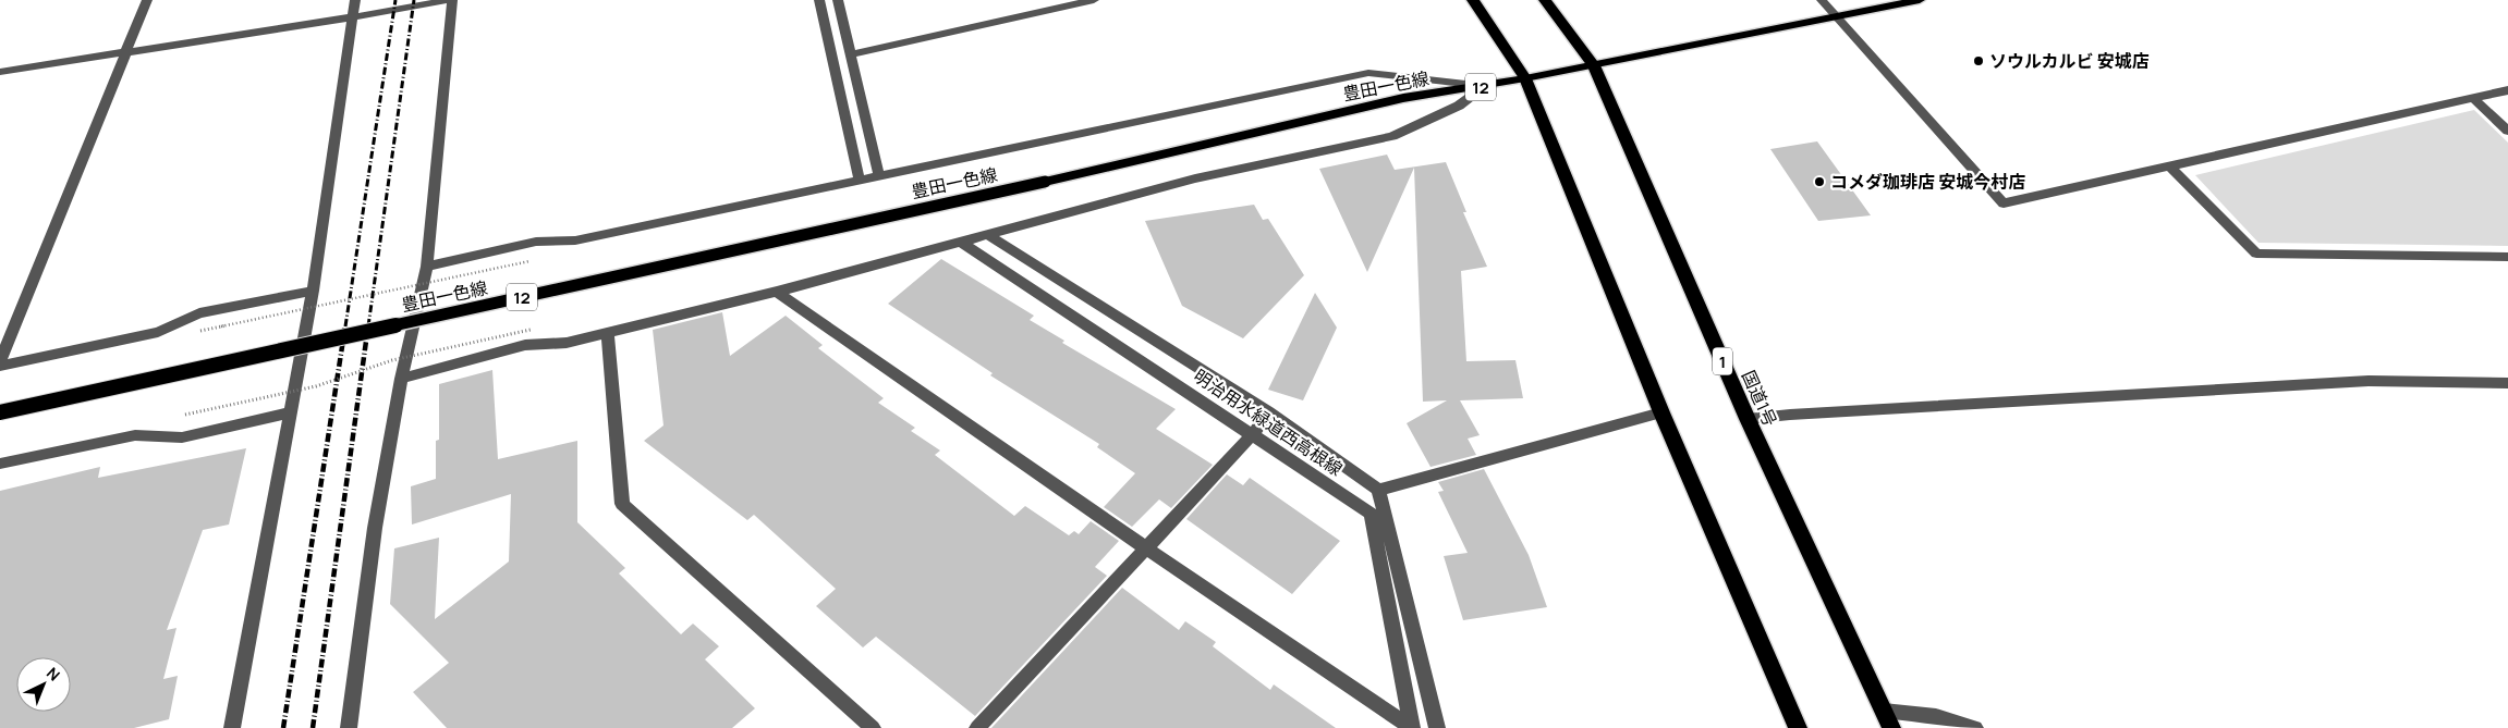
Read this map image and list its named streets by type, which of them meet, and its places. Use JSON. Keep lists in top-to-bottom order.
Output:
{
  "streets": {
    "highway": ["1", "国道1号"],
    "main road": ["豊田一色線", "12"],
    "street": ["明治用水緑道西高根線"]
  },
  "crossings": [
    ["豊田一色線", "国道1号"]
  ],
  "places": ["ソウルカルビ 安城店", "コメダ珈琲店 安城今村店"],
  "north": "top right"
}
